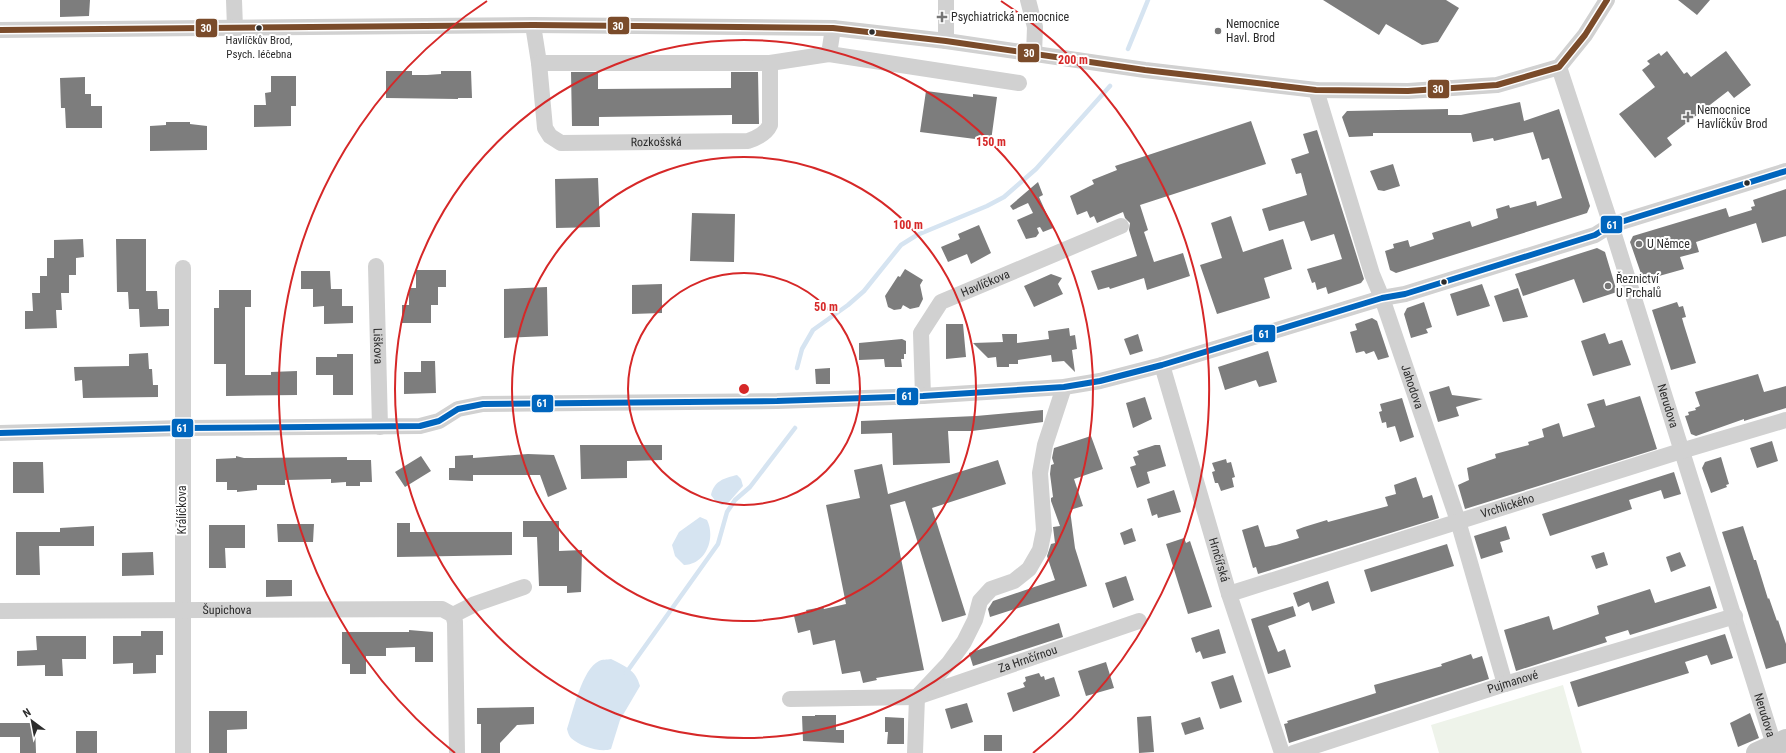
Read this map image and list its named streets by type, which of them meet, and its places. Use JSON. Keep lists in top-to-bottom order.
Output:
{
  "streets": {
    "street": [
      "Rozkošská",
      "Havlíčkova",
      "Liškova",
      "Jahodova",
      "Nerudova",
      "Vrchlického",
      "Králíčkova",
      "Hrnčířská",
      "Šupichova",
      "Za Hrnčírnou",
      "Pujmanové"
    ]
  },
  "crossings": [
    ["Jahodova", "Vrchlického"],
    ["Jahodova", "Pujmanové"],
    ["Nerudova", "Vrchlického"],
    ["Nerudova", "Pujmanové"],
    ["Vrchlického", "Hrnčířská"],
    ["Králíčkova", "Šupichova"]
  ],
  "places": {
    "health": ["Psychiatrická nemocnice", "Nemocnice Havlíčkův Brod"],
    "other": [
      "Havlíčkův Brod, Psych. léčebna",
      "Nemocnice Havl. Brod",
      "U Němce",
      "Řeznictví U Prchalů"
    ]
  },
  "lines": ["transit line 30", "transit line 61"],
  "north": "top left",
  "rings": [
    "200 m",
    "150 m",
    "100 m",
    "50 m"
  ]
}
